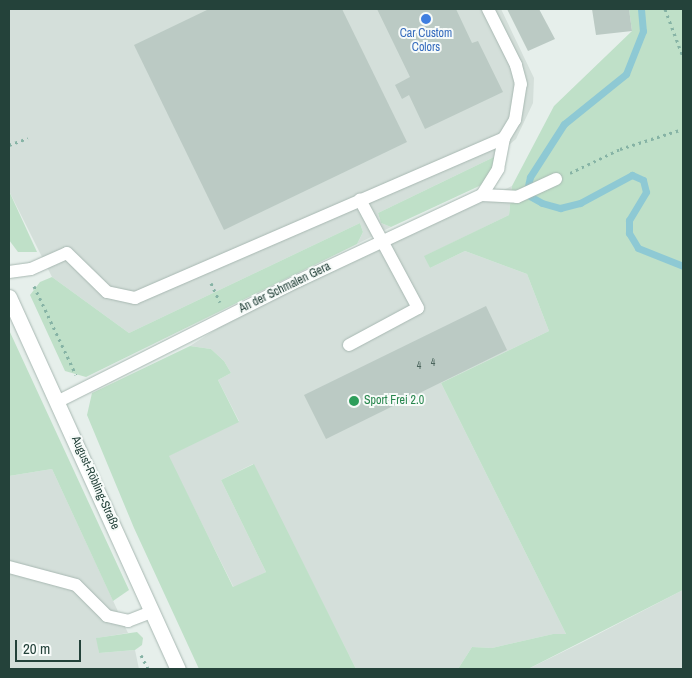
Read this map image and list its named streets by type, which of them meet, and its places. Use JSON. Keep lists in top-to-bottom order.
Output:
{
  "streets": {
    "street": ["August-Röbling-Straße"],
    "lane": ["An der Schmalen Gera"]
  },
  "crossings": [
    ["An der Schmalen Gera", "August-Röbling-Straße"]
  ],
  "places": ["Car Custom Colors", "Sport Frei 2.0"],
  "house_numbers": ["4", "4"],
  "scale_bar": "20 m"
}
